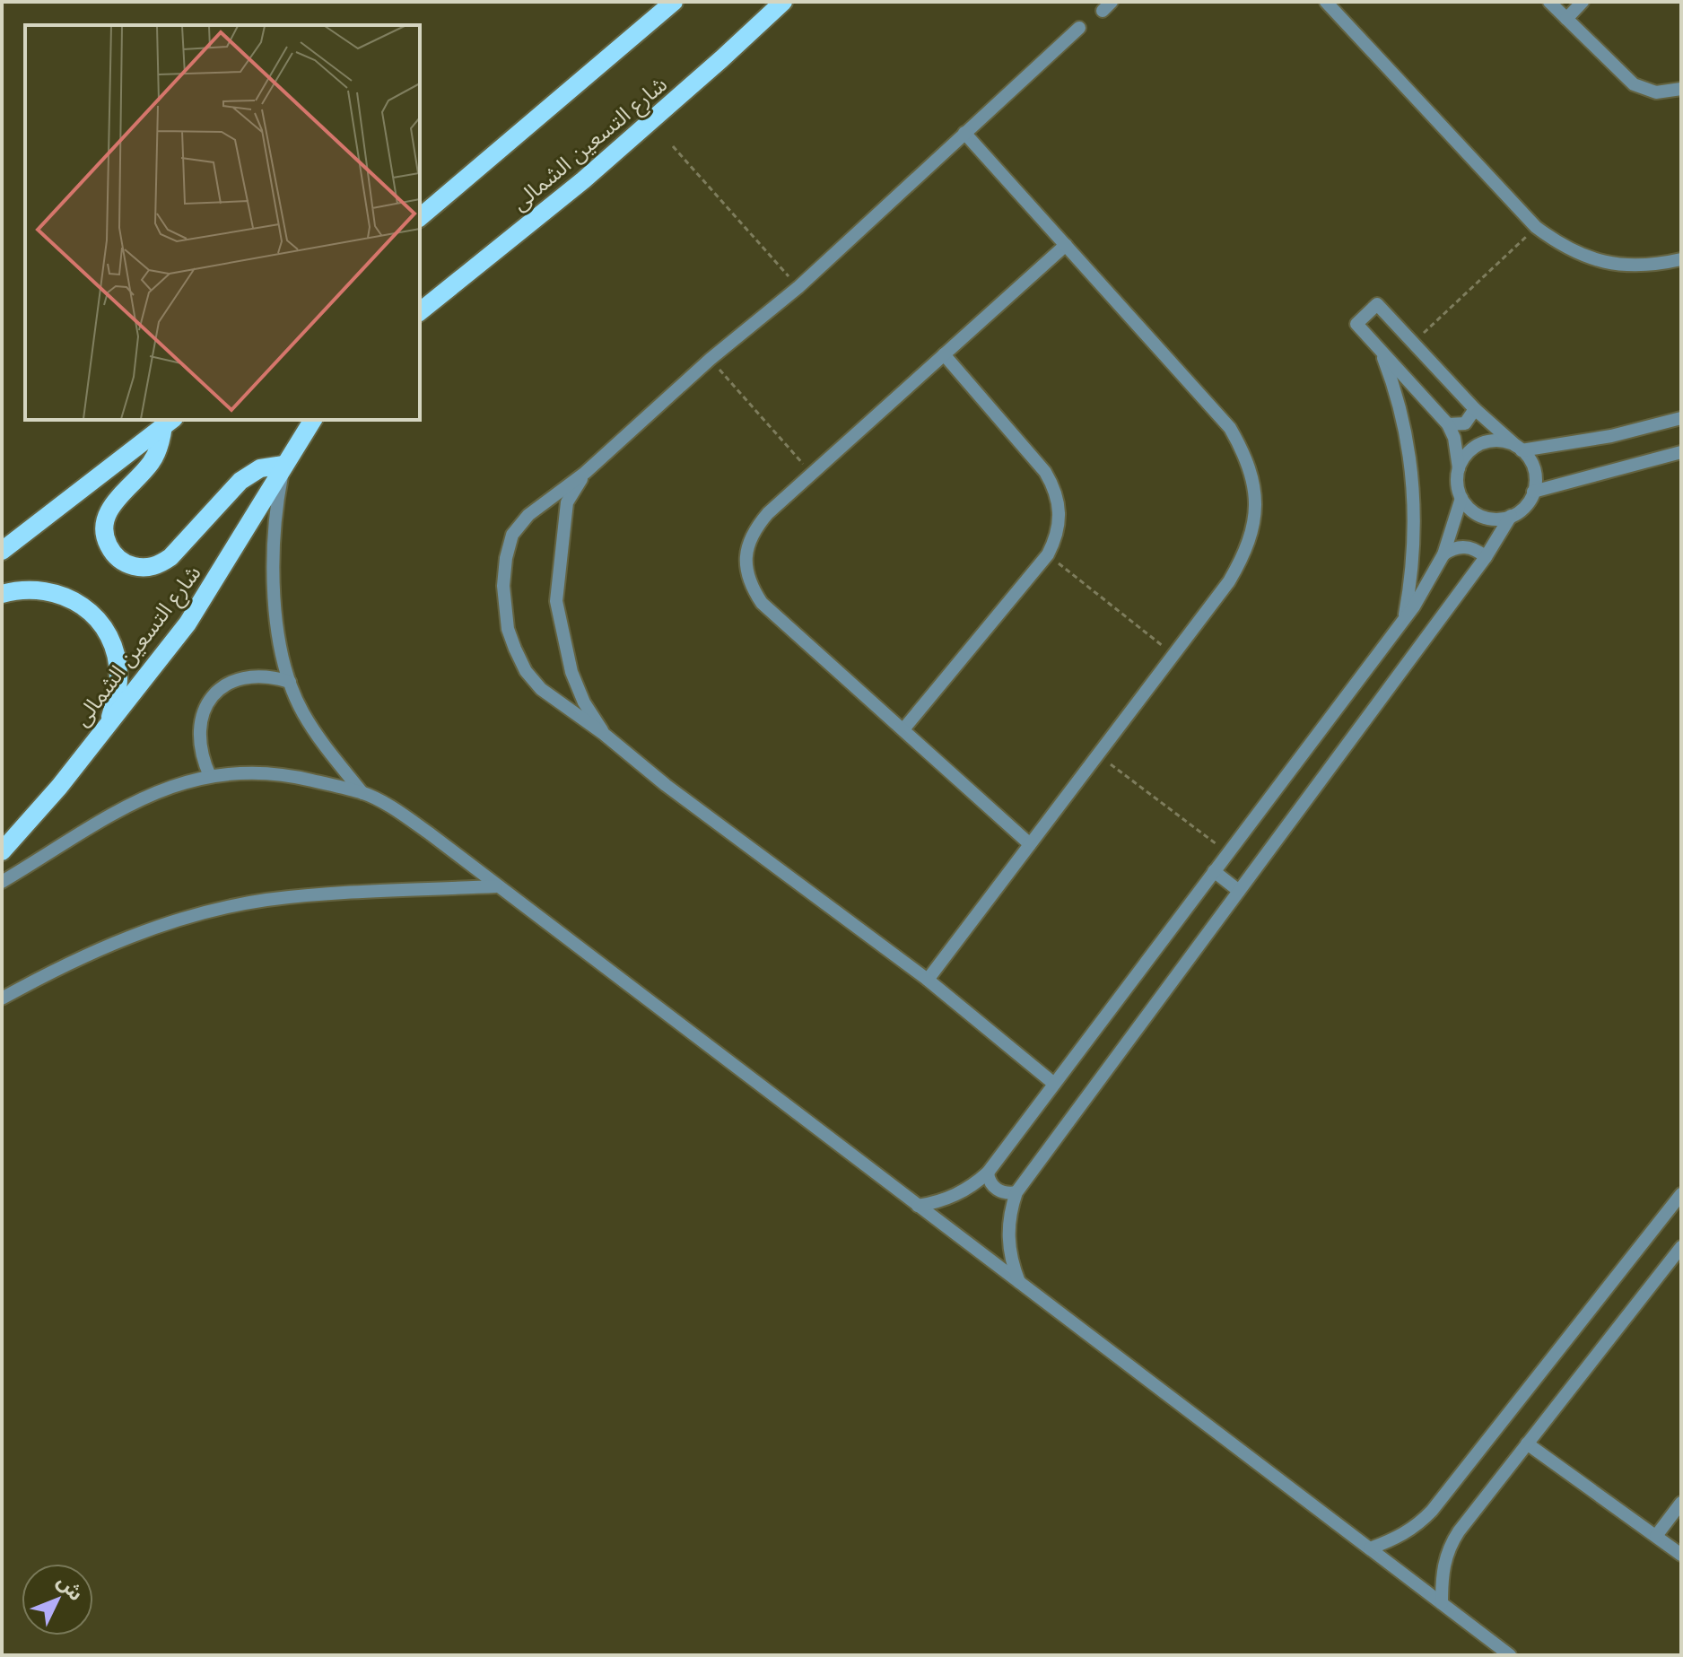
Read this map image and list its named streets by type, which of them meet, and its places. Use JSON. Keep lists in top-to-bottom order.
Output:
{
  "streets": {
    "main road": ["شارع التسعين الشمالى"]
  },
  "north": "top right"
}
